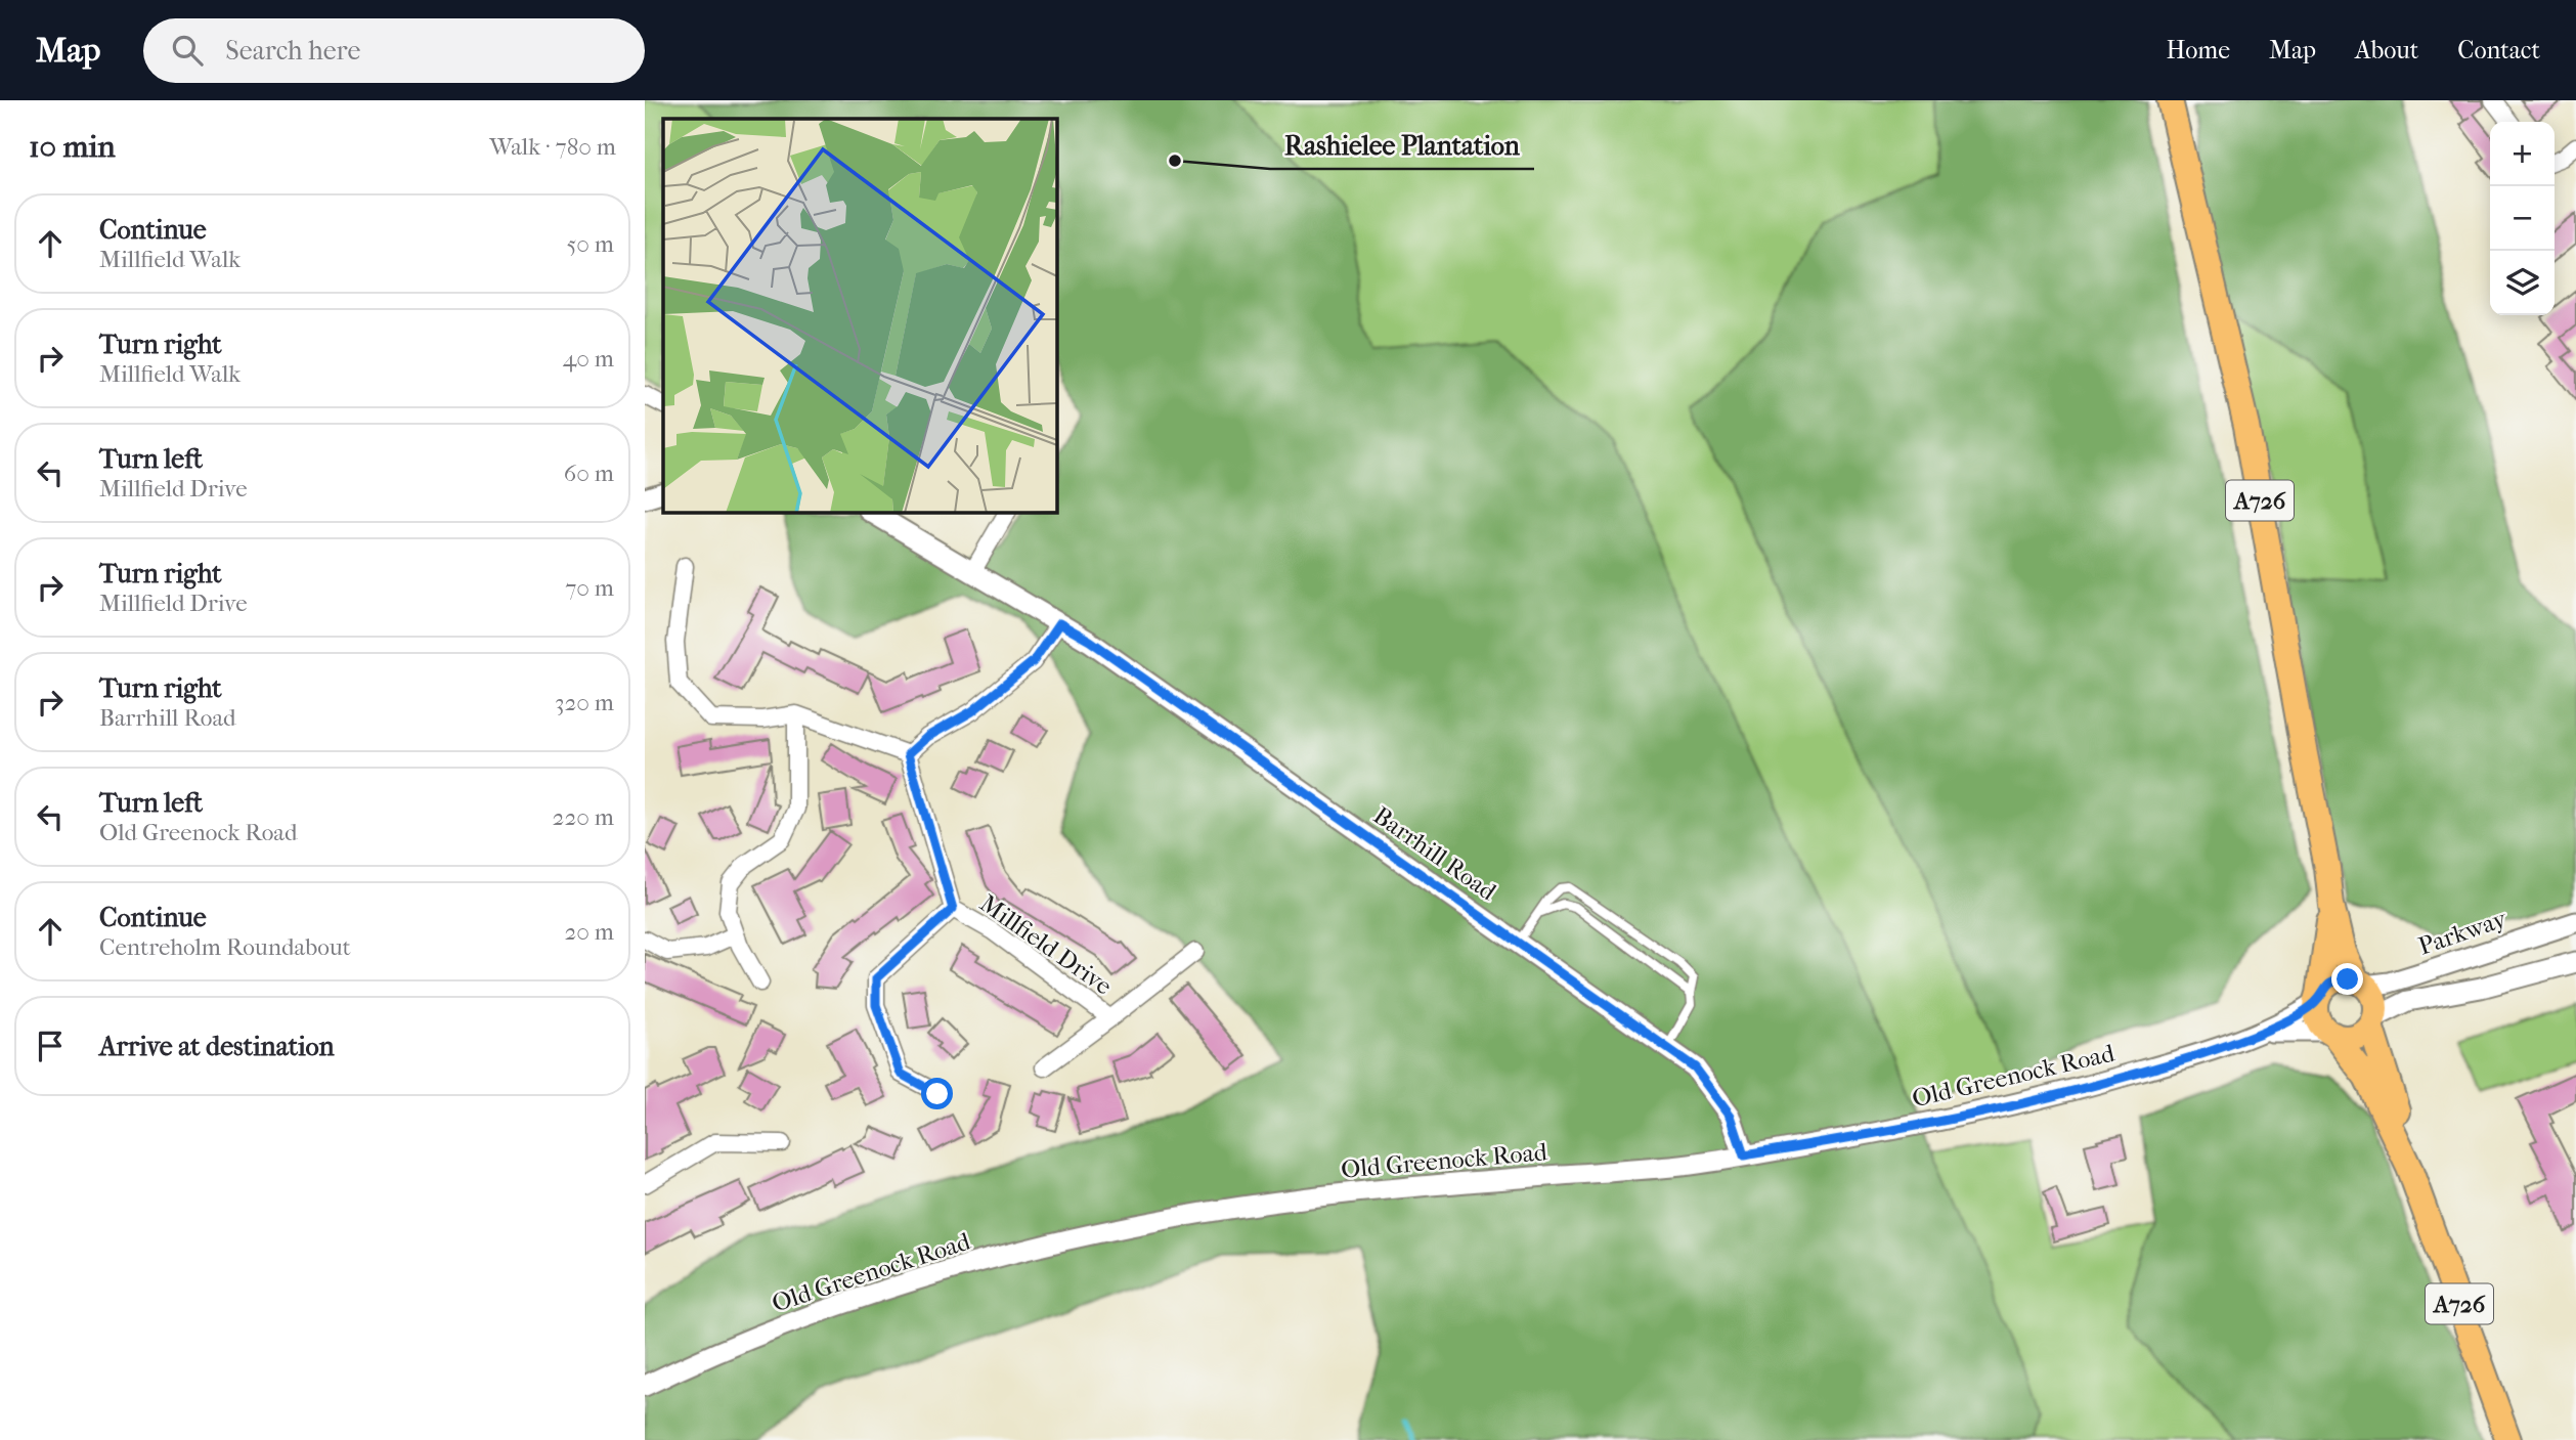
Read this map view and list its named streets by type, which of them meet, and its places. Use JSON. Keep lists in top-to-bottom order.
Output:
{
  "streets": {
    "main road": ["A726"],
    "street": [
      "Barrhill Road",
      "Parkway",
      "Millfield Drive",
      "Old Greenock Road"
    ]
  },
  "crossings": [
    ["A726", "Parkway"],
    ["A726", "Old Greenock Road"],
    ["Barrhill Road", "Old Greenock Road"],
    ["Parkway", "Old Greenock Road"]
  ],
  "places": ["Rashielee Plantation"],
  "page": {
    "header": "Map",
    "search": "Search here",
    "nav": [
      "Home",
      "Map",
      "About",
      "Contact"
    ],
    "heading": ["10 min", "Walk · 780 m"],
    "map_buttons": ["+", "−"],
    "list": [
      ["Continue", "Millfield Walk", "50 m"],
      ["Turn right", "Millfield Walk", "40 m"],
      ["Turn left", "Millfield Drive", "60 m"],
      ["Turn right", "Millfield Drive", "70 m"],
      ["Turn right", "Barrhill Road", "320 m"],
      ["Turn left", "Old Greenock Road", "220 m"],
      ["Continue", "Centreholm Roundabout", "20 m"],
      "Arrive at destination"
    ]
  }
}
